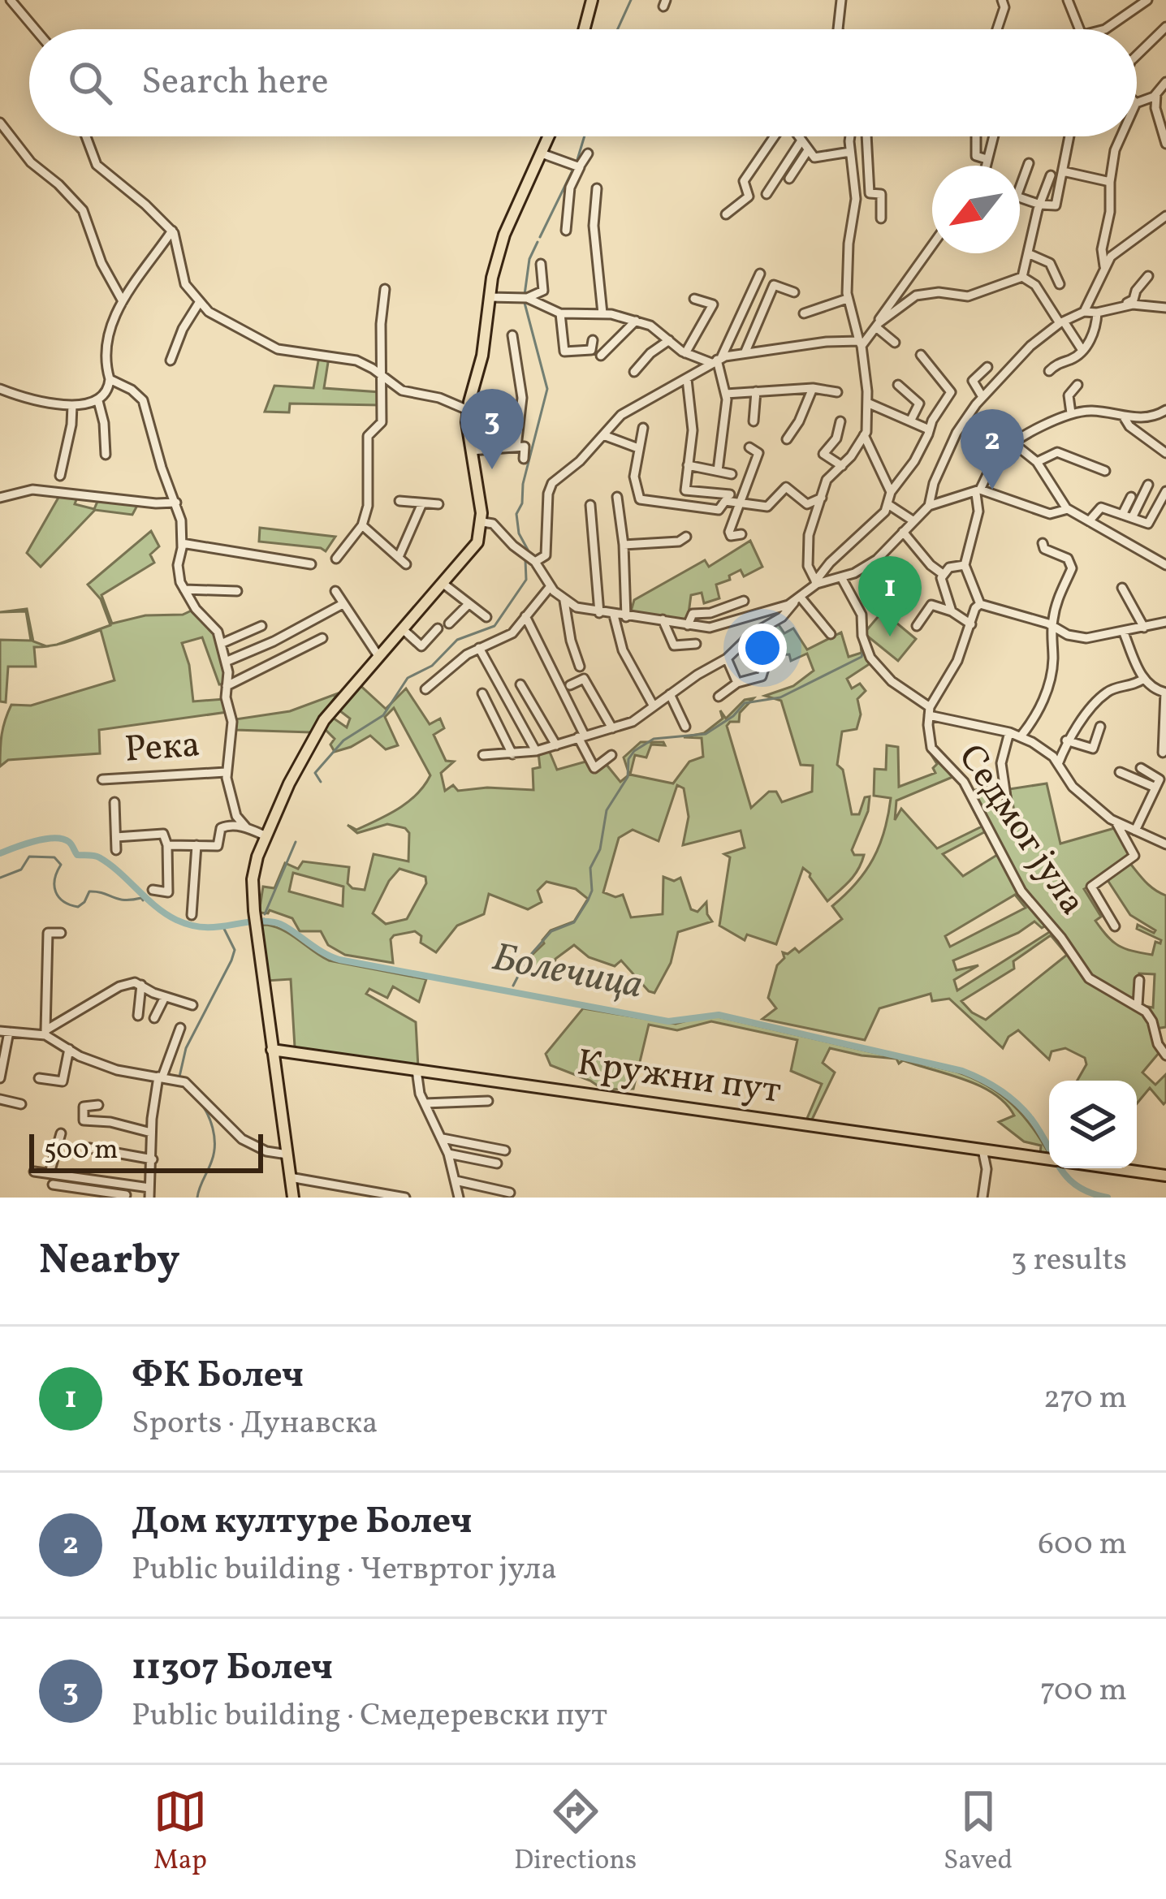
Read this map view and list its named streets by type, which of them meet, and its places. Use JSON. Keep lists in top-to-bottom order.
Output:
{
  "streets": {
    "main road": ["Кружни пут"],
    "street": ["Река", "Седмог јула"]
  },
  "water": ["Болечица"],
  "scale_bar": "500 m",
  "north": "bottom left",
  "page": {
    "search": "Search here",
    "pins": ["3", "2", "1"],
    "scale": "500 m",
    "heading": ["Nearby", "3 results"],
    "list": [
      {
        "mark": "1",
        "name": "ФК Болеч",
        "note": "Sports · Дунавска",
        "value": "270 m"
      },
      {
        "mark": "2",
        "name": "Дом културе Болеч",
        "note": "Public building · Четвртог јула",
        "value": "600 m"
      },
      {
        "mark": "3",
        "name": "11307 Болеч",
        "note": "Public building · Смедеревски пут",
        "value": "700 m"
      }
    ],
    "nav": ["Map", "Directions", "Saved"]
  }
}
